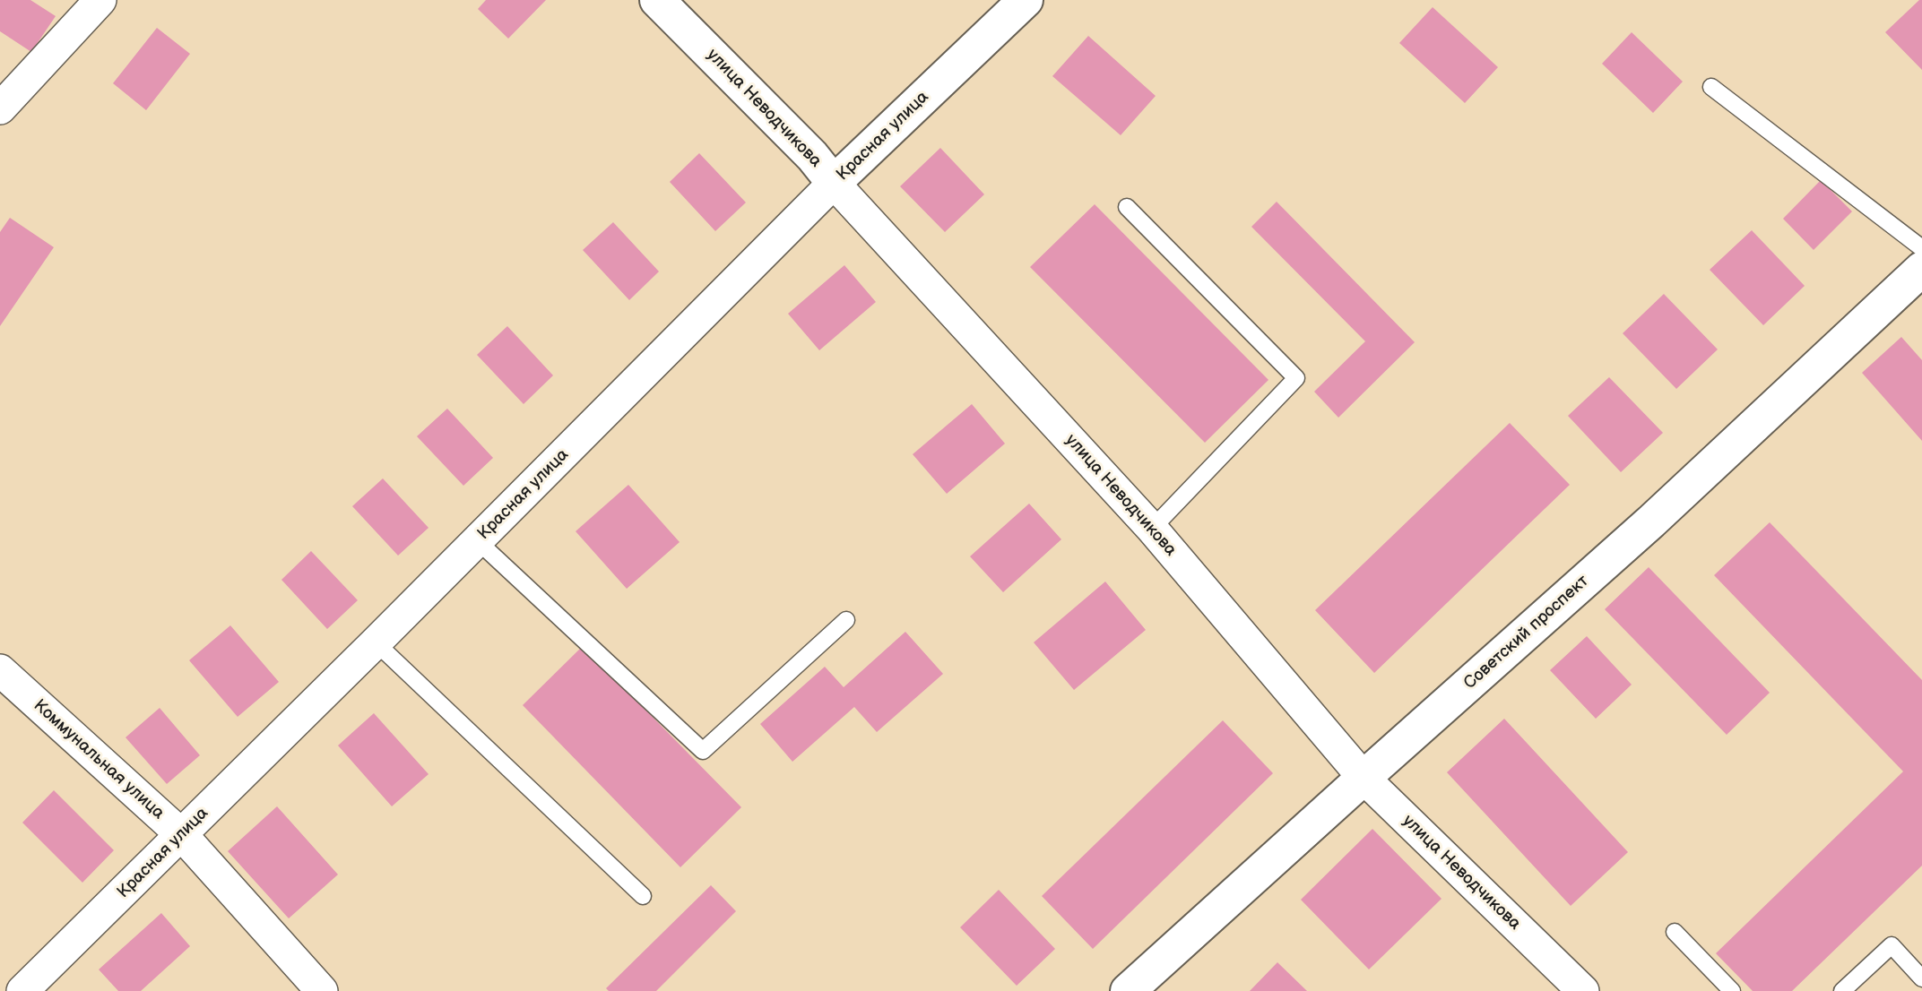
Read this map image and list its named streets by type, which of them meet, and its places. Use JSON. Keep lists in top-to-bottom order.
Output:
{
  "streets": {
    "street": [
      "улица Неводчикова",
      "Красная улица",
      "Советский проспект",
      "Коммунальная улица"
    ]
  },
  "crossings": [
    ["улица Неводчикова", "Красная улица"],
    ["улица Неводчикова", "Советский проспект"],
    ["Красная улица", "Коммунальная улица"]
  ]
}
